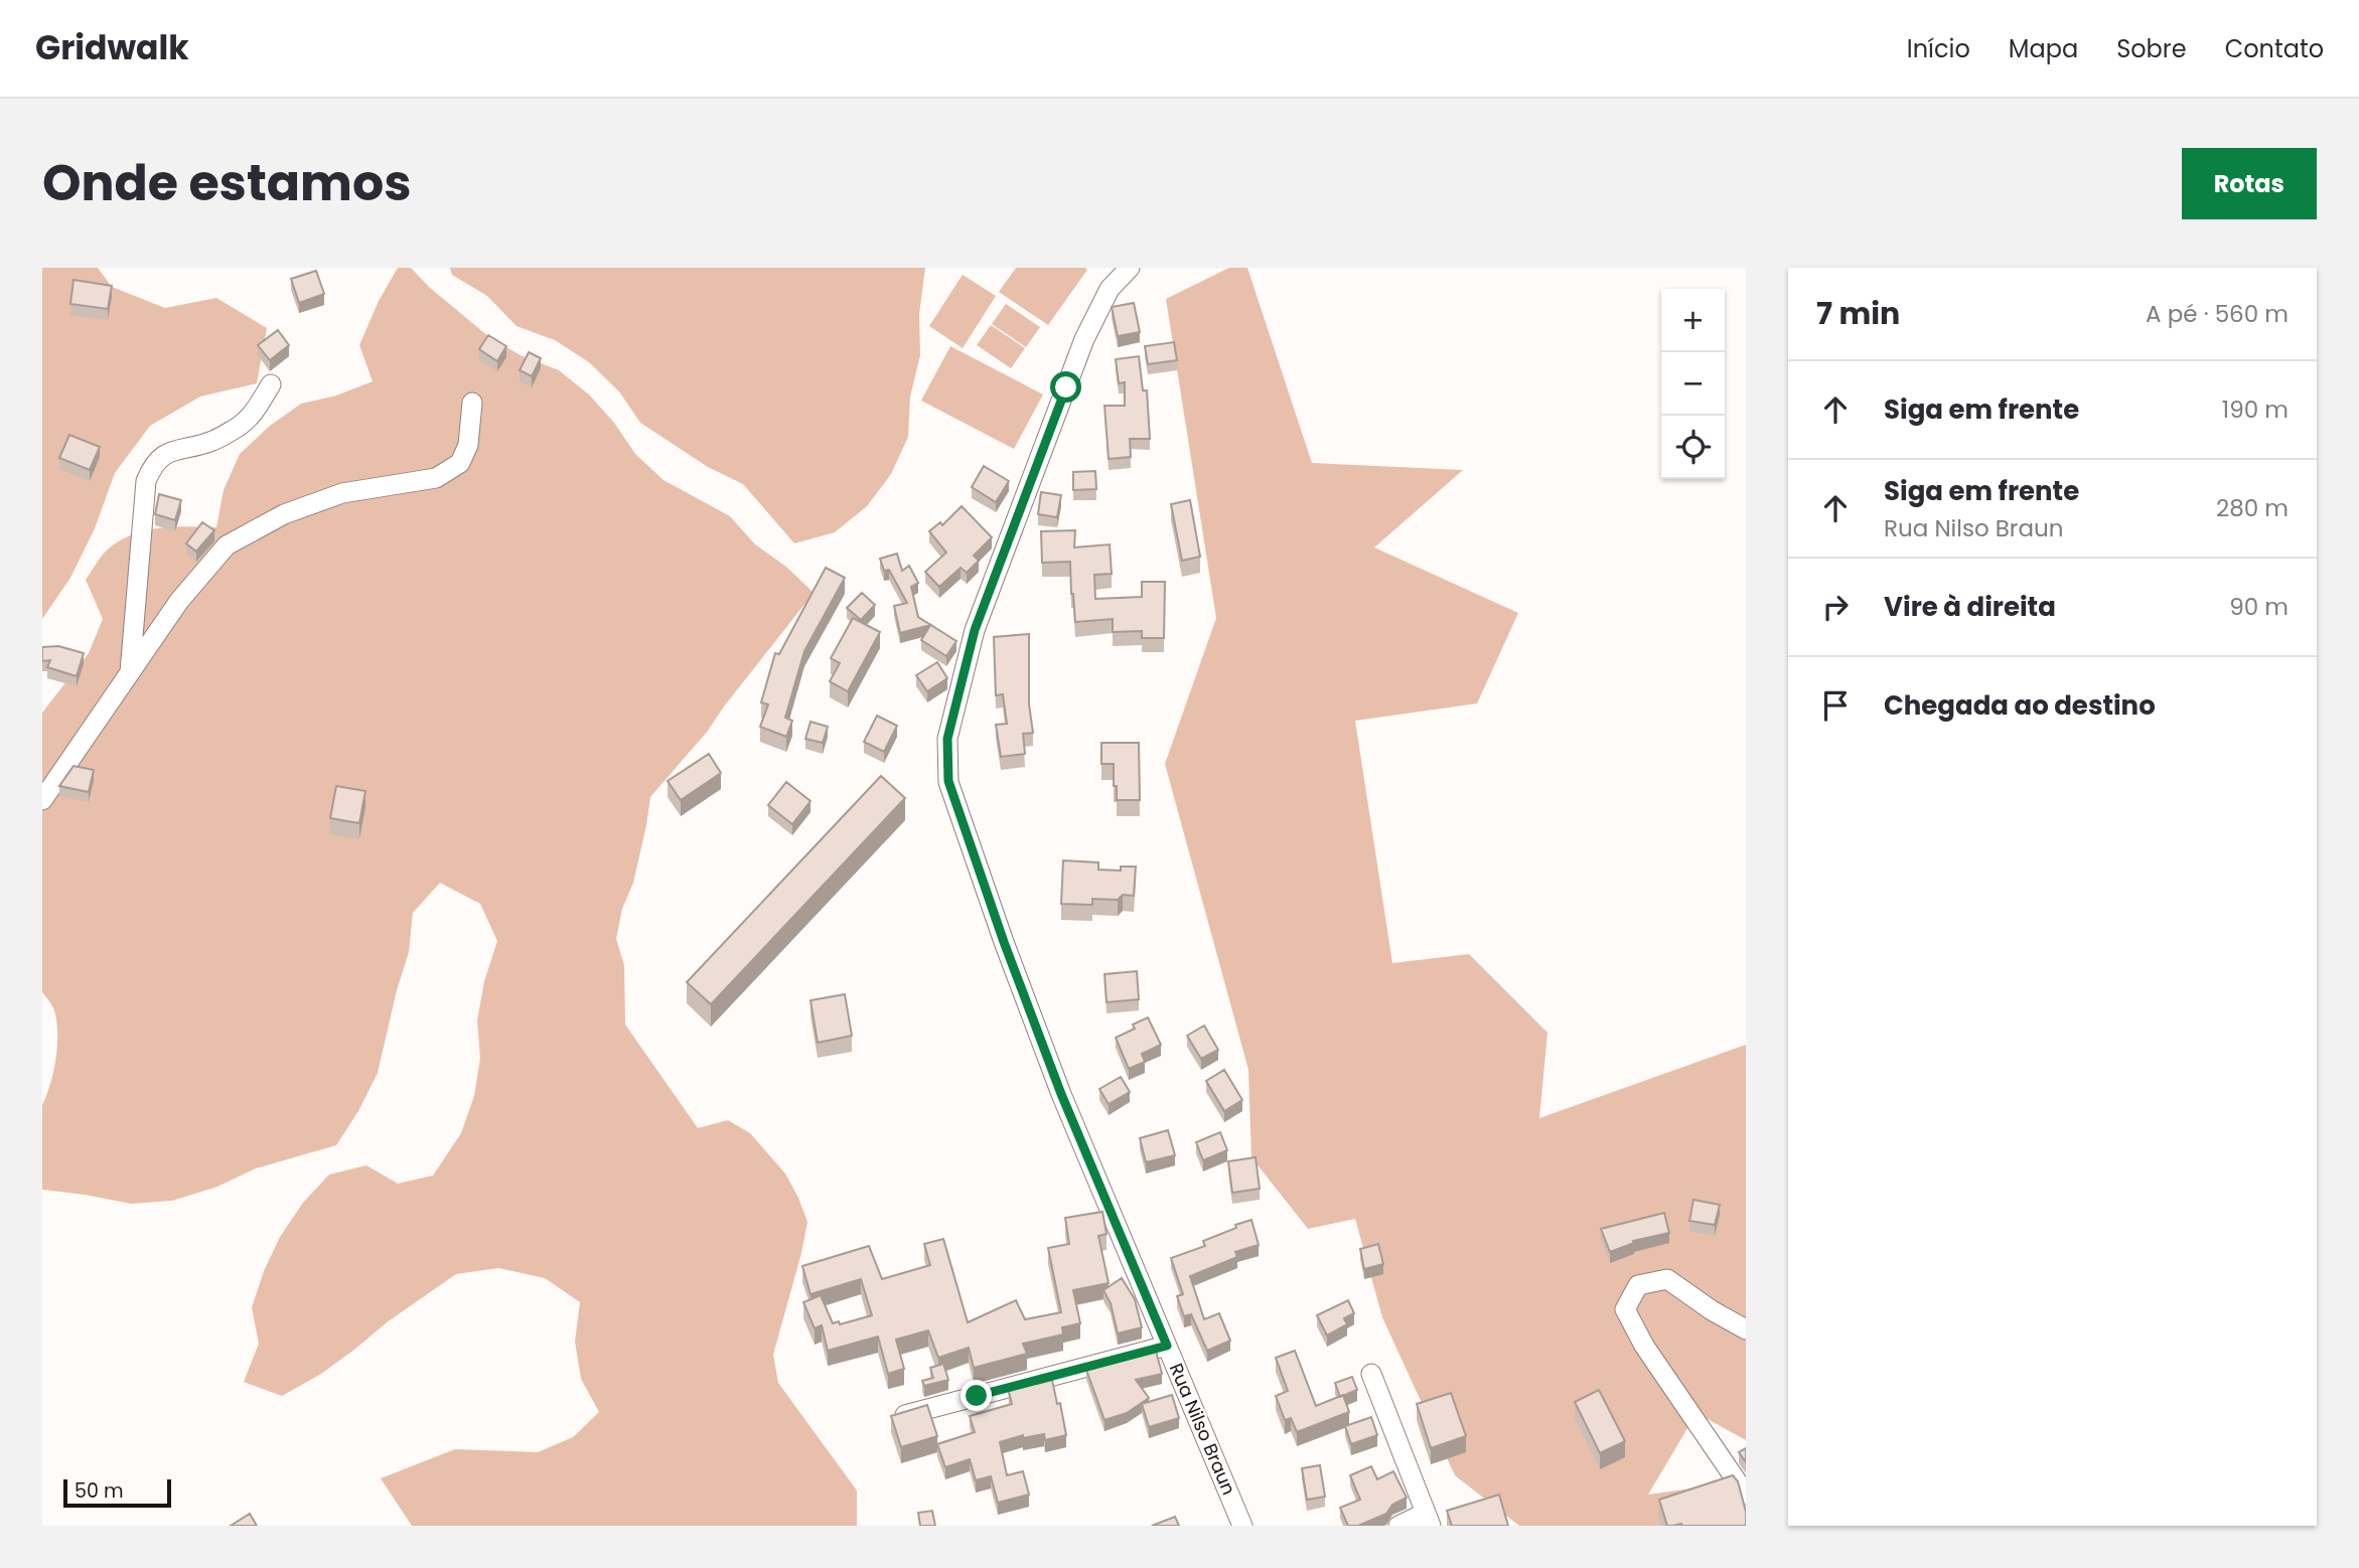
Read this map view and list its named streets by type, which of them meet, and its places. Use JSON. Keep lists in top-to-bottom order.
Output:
{
  "streets": {
    "street": ["Rua Nilso Braun"]
  },
  "scale_bar": "50 m",
  "page": {
    "header": "Gridwalk",
    "nav": [
      "Início",
      "Mapa",
      "Sobre",
      "Contato"
    ],
    "title": "Onde estamos",
    "buttons": "Rotas",
    "heading": ["7 min", "A pé · 560 m"],
    "map_buttons": ["+", "−"],
    "list": [
      ["Siga em frente", "190 m"],
      ["Siga em frente", "Rua Nilso Braun", "280 m"],
      ["Vire à direita", "90 m"],
      "Chegada ao destino"
    ],
    "scale": "50 m"
  }
}
